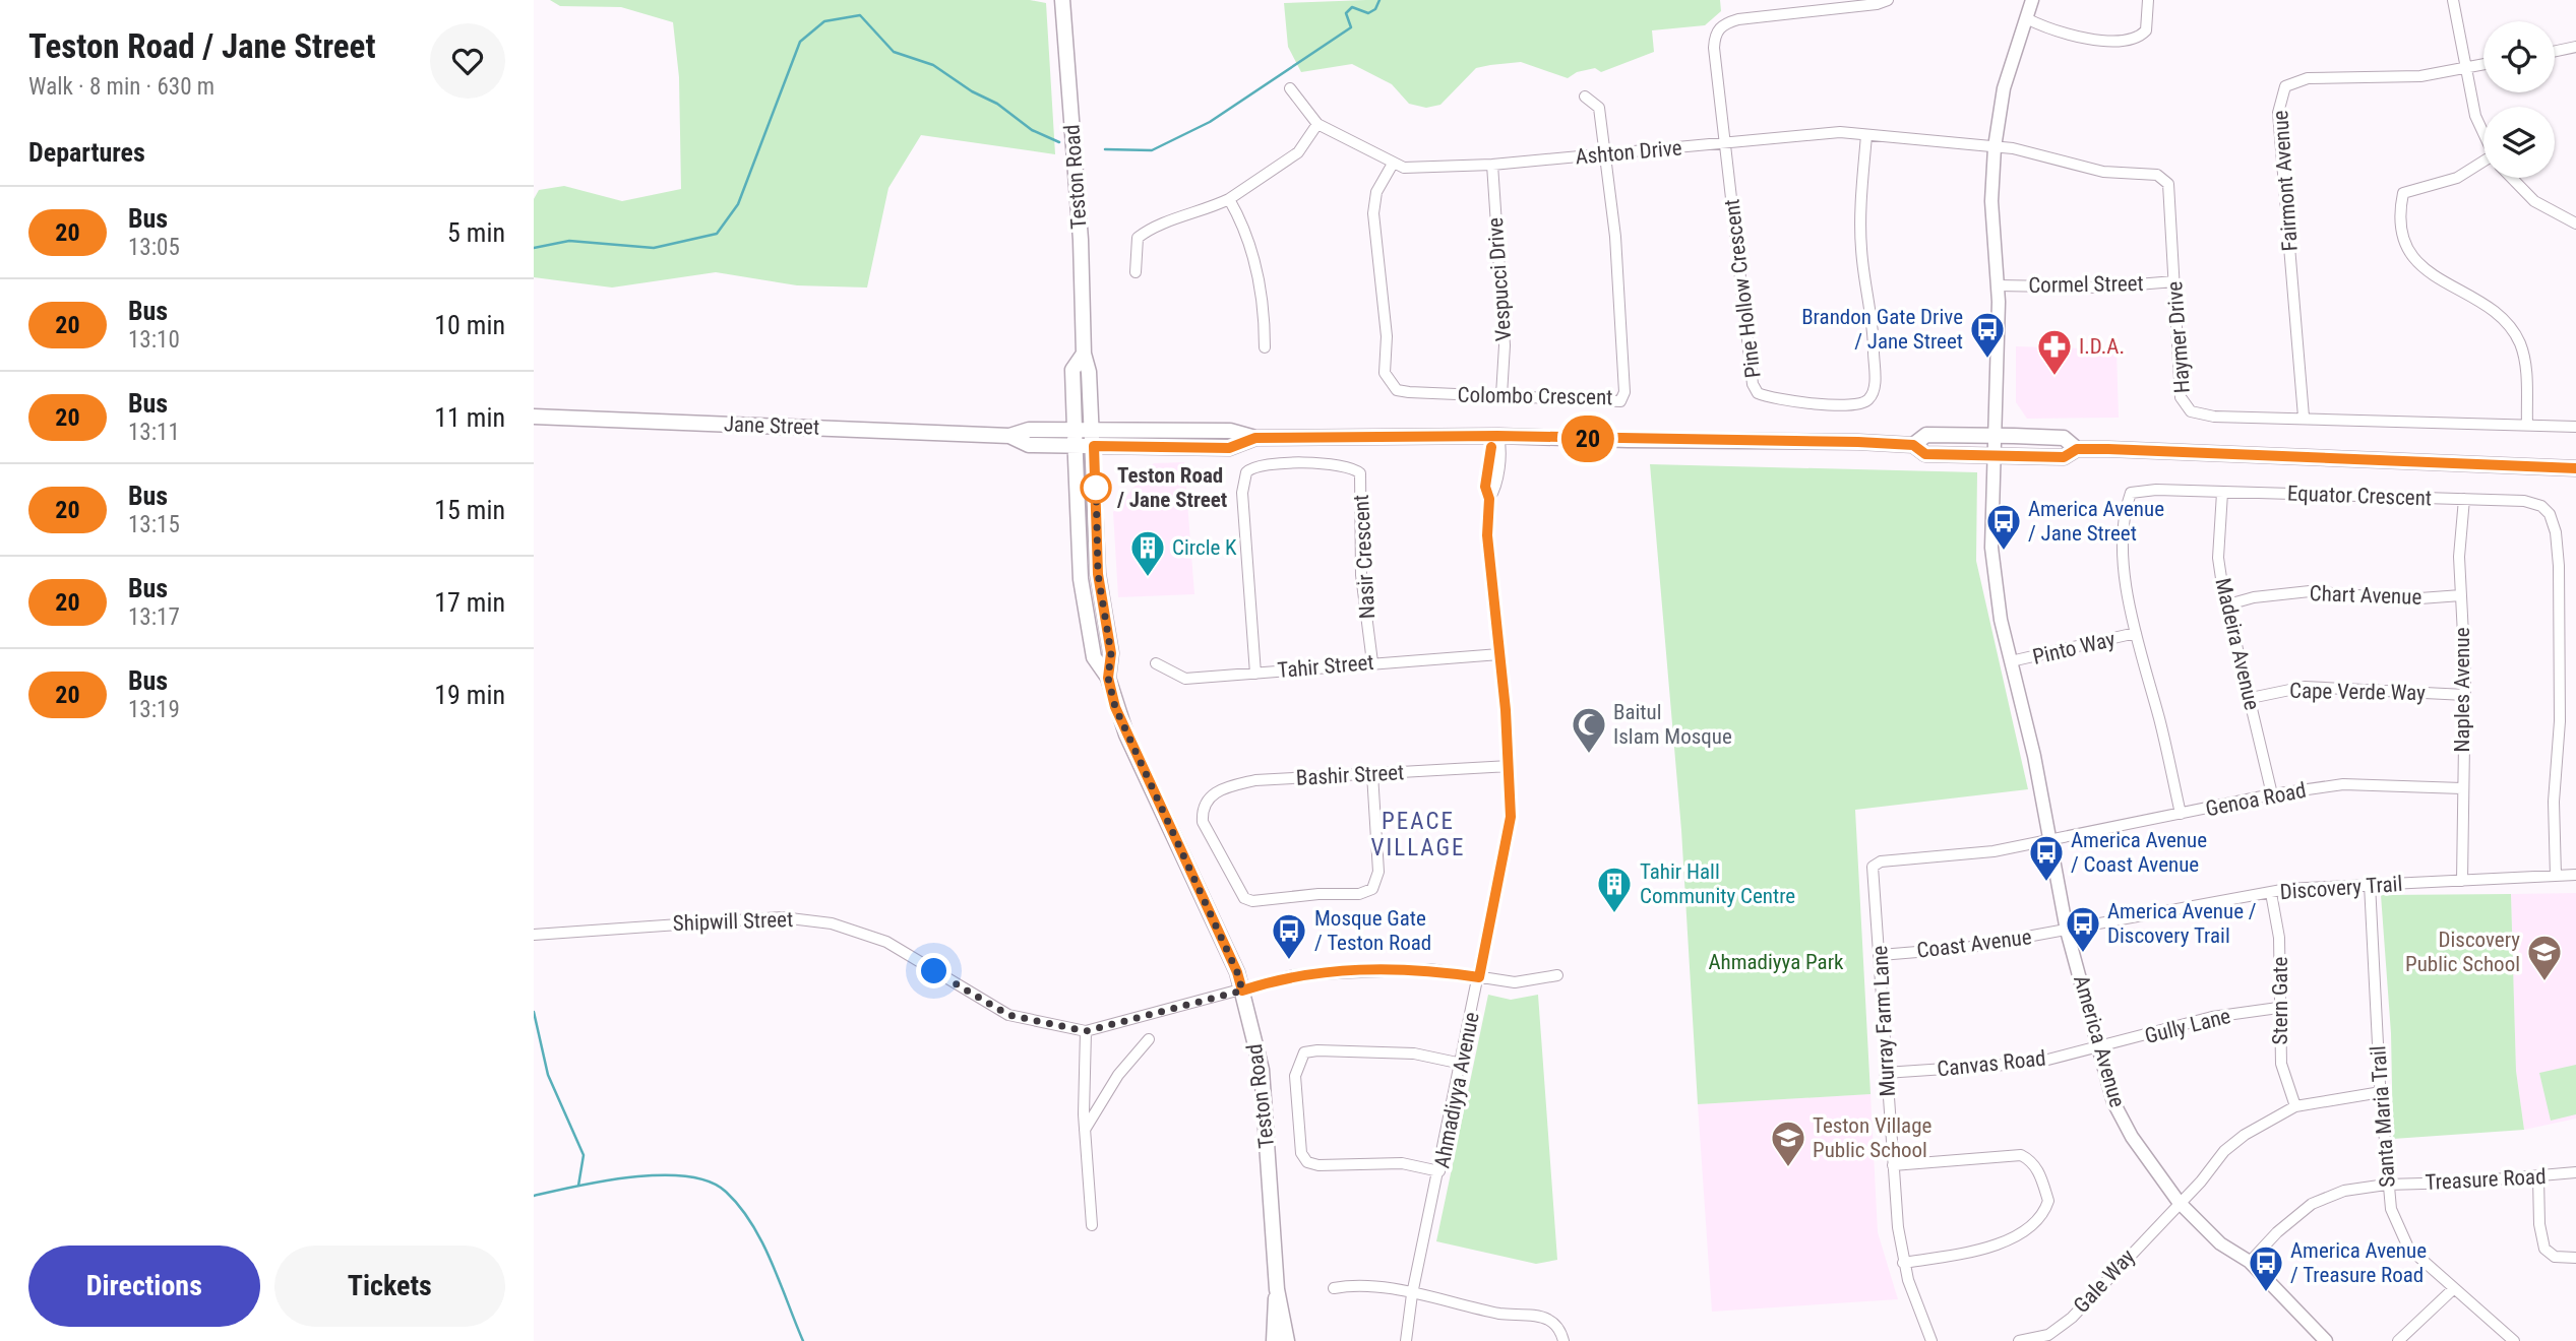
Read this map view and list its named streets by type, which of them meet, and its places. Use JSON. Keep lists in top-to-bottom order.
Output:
{
  "streets": {
    "main road": ["Teston Road", "Jane Street"],
    "street": [
      "Ashton Drive",
      "Fairmont Avenue",
      "Vespucci Drive",
      "Cormel Street",
      "Pine Hollow Crescent",
      "Haymer Drive",
      "Colombo Crescent",
      "Equator Crescent",
      "Nasir Crescent",
      "Chart Avenue",
      "Madeira Avenue",
      "Pinto Way",
      "Tahir Street",
      "Naples Avenue",
      "Cape Verde Way",
      "Bashir Street",
      "Genoa Road",
      "Discovery Trail",
      "Shipwill Street",
      "Coast Avenue",
      "Stern Gate",
      "Murray Farm Lane",
      "Gully Lane",
      "America Avenue",
      "Canvas Road",
      "Ahmadiyya Avenue",
      "Santa Maria Trail",
      "Treasure Road",
      "Gale Way"
    ]
  },
  "crossings": [
    ["Ashton Drive", "Vespucci Drive"],
    ["Ashton Drive", "Pine Hollow Crescent"],
    ["Ashton Drive", "Haymer Drive"],
    ["Ashton Drive", "Colombo Crescent"],
    ["Ashton Drive", "America Avenue"],
    ["Teston Road", "Jane Street"],
    ["Teston Road", "Shipwill Street"],
    ["Fairmont Avenue", "Haymer Drive"],
    ["Vespucci Drive", "Colombo Crescent"],
    ["Cormel Street", "Haymer Drive"],
    ["Cormel Street", "America Avenue"],
    ["Haymer Drive", "America Avenue"],
    ["Jane Street", "America Avenue"],
    ["Jane Street", "Ahmadiyya Avenue"],
    ["Equator Crescent", "Madeira Avenue"],
    ["Equator Crescent", "Pinto Way"],
    ["Equator Crescent", "Naples Avenue"],
    ["Equator Crescent", "Genoa Road"],
    ["Equator Crescent", "Discovery Trail"],
    ["Nasir Crescent", "Tahir Street"],
    ["Chart Avenue", "Madeira Avenue"],
    ["Chart Avenue", "Naples Avenue"],
    ["Madeira Avenue", "Cape Verde Way"],
    ["Madeira Avenue", "Genoa Road"],
    ["Pinto Way", "America Avenue"],
    ["Tahir Street", "Ahmadiyya Avenue"],
    ["Naples Avenue", "Cape Verde Way"],
    ["Naples Avenue", "Genoa Road"],
    ["Naples Avenue", "Discovery Trail"],
    ["Bashir Street", "Ahmadiyya Avenue"],
    ["Genoa Road", "Murray Farm Lane"],
    ["Genoa Road", "America Avenue"],
    ["Discovery Trail", "Coast Avenue"],
    ["Discovery Trail", "Stern Gate"],
    ["Discovery Trail", "America Avenue"],
    ["Discovery Trail", "Santa Maria Trail"],
    ["Shipwill Street", "Ahmadiyya Avenue"],
    ["Coast Avenue", "Murray Farm Lane"],
    ["Coast Avenue", "America Avenue"],
    ["Stern Gate", "Gully Lane"],
    ["Stern Gate", "Gale Way"],
    ["Murray Farm Lane", "Canvas Road"],
    ["Gully Lane", "America Avenue"],
    ["Gully Lane", "Canvas Road"],
    ["America Avenue", "Canvas Road"],
    ["America Avenue", "Treasure Road"],
    ["America Avenue", "Gale Way"],
    ["Santa Maria Trail", "Treasure Road"]
  ],
  "districts": ["PEACE VILLAGE"],
  "parks": ["Ahmadiyya Park"],
  "places": {
    "bus stop": [
      "Brandon Gate Drive / Jane Street",
      "America Avenue / Jane Street",
      "America Avenue / Coast Avenue",
      "America Avenue / Discovery Trail",
      "Mosque Gate / Teston Road",
      "America Avenue / Treasure Road"
    ],
    "pharmacy": ["I.D.A."],
    "other": ["Teston Road / Jane Street"],
    "building": ["Circle K", "Tahir Hall Community Centre"],
    "mosque": ["Baitul Islam Mosque"],
    "school or university": ["Discovery Public School", "Teston Village Public School"]
  },
  "lines": ["bus line 20"],
  "page": {
    "heading": [
      ["Teston Road / Jane Street", "Walk · 8 min · 630 m"],
      "Departures"
    ],
    "on_map": "20",
    "list": [
      {
        "mark": "20",
        "name": "Bus",
        "note": "13:05",
        "value": "5 min"
      },
      {
        "mark": "20",
        "name": "Bus",
        "note": "13:10",
        "value": "10 min"
      },
      {
        "mark": "20",
        "name": "Bus",
        "note": "13:11",
        "value": "11 min"
      },
      {
        "mark": "20",
        "name": "Bus",
        "note": "13:15",
        "value": "15 min"
      },
      {
        "mark": "20",
        "name": "Bus",
        "note": "13:17",
        "value": "17 min"
      },
      {
        "mark": "20",
        "name": "Bus",
        "note": "13:19",
        "value": "19 min"
      }
    ],
    "buttons": ["Directions", "Tickets"]
  }
}
